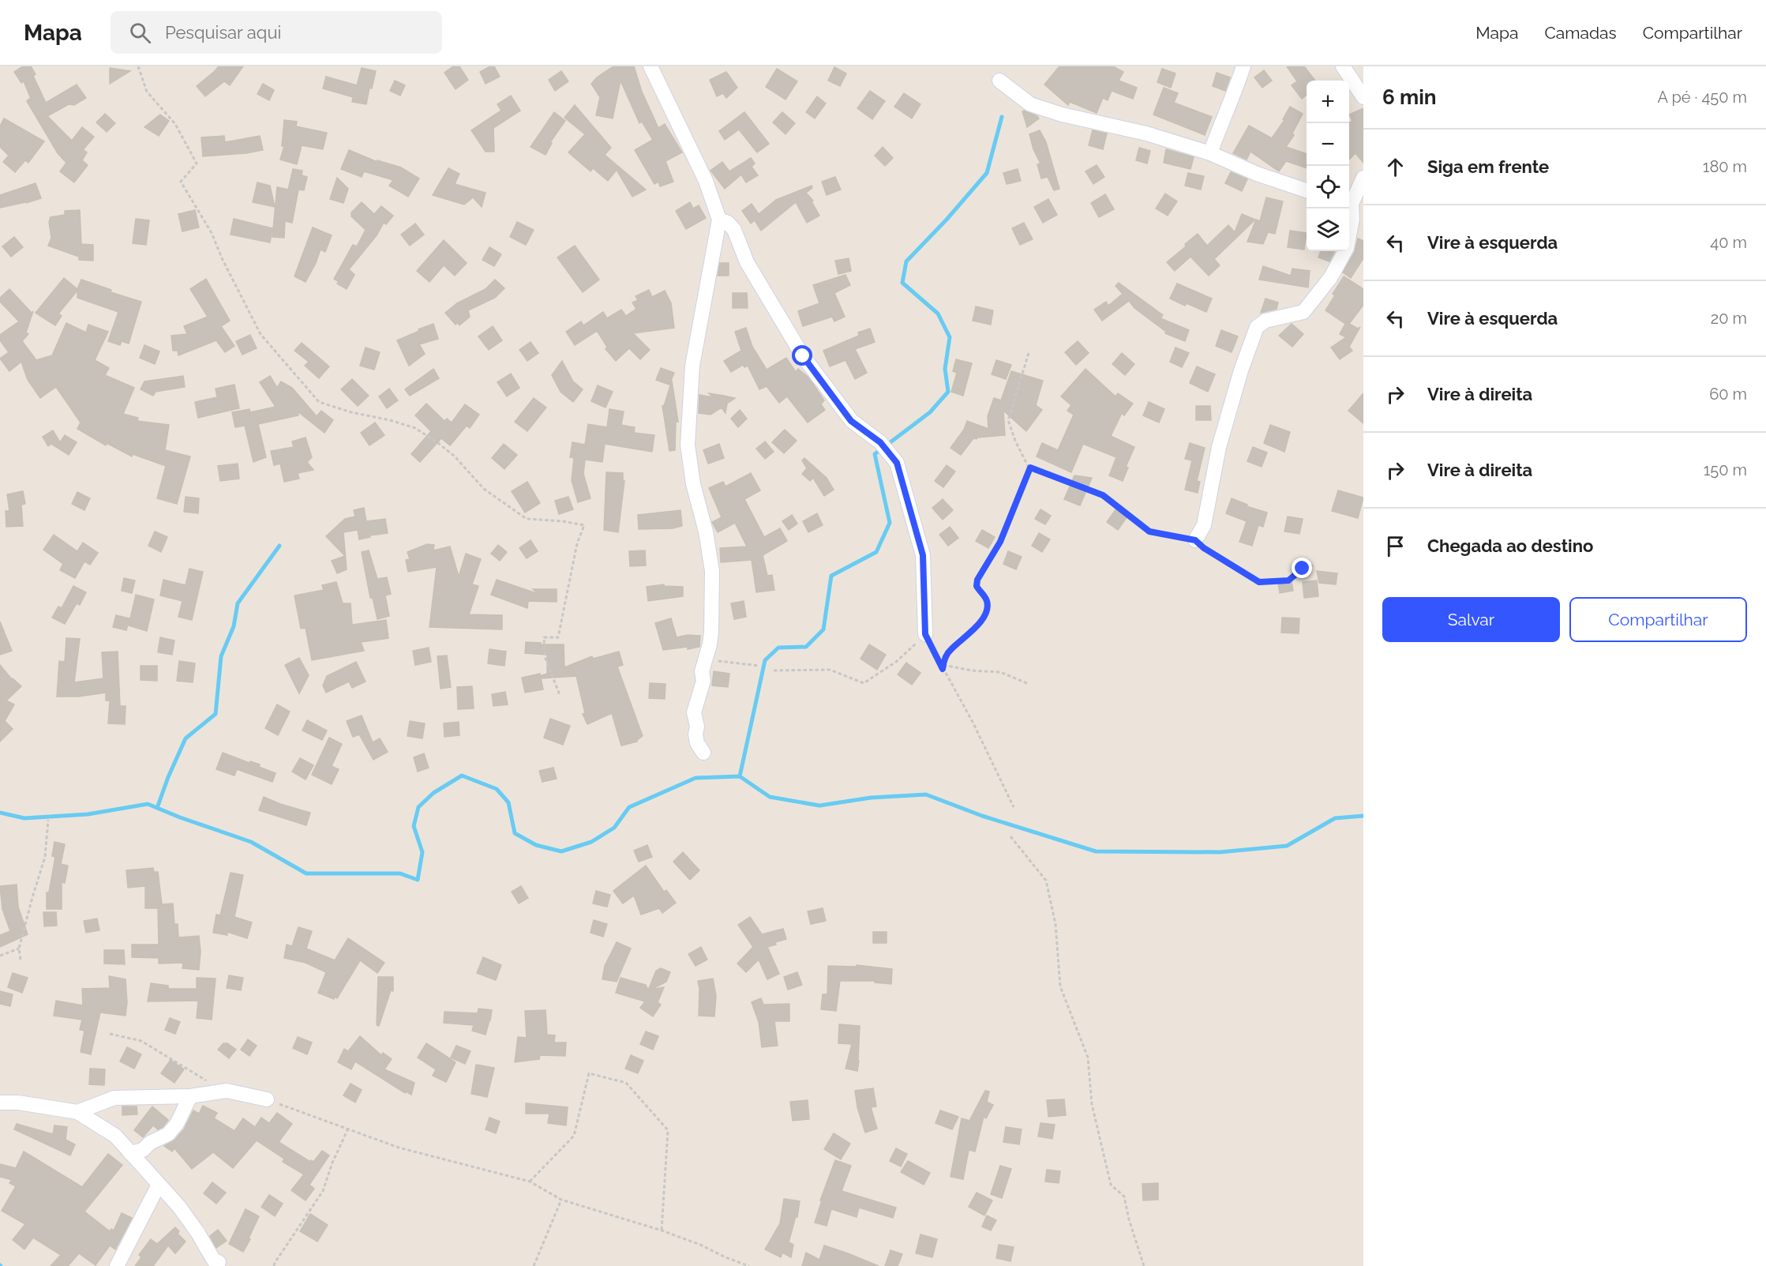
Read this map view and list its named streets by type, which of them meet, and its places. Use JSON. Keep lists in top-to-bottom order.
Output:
{
  "page": {
    "header": "Mapa",
    "search": "Pesquisar aqui",
    "nav": ["Mapa", "Camadas", "Compartilhar"],
    "heading": ["6 min", "A pé · 450 m"],
    "map_buttons": ["+", "−"],
    "list": [
      ["Siga em frente", "180 m"],
      ["Vire à esquerda", "40 m"],
      ["Vire à esquerda", "20 m"],
      ["Vire à direita", "60 m"],
      ["Vire à direita", "150 m"],
      "Chegada ao destino"
    ],
    "buttons": ["Salvar", "Compartilhar"]
  }
}
